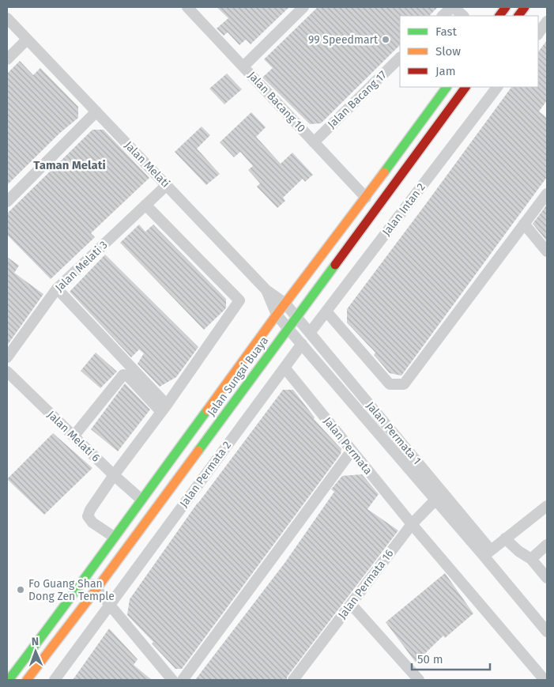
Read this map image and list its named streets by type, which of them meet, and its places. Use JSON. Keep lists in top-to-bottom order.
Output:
{
  "streets": {
    "street": [
      "Jalan Bacang 17",
      "Jalan Bacang 10",
      "Jalan Melati",
      "Jalan Intan 2",
      "Jalan Melati 3",
      "Jalan Sungai Buaya",
      "Jalan Permata 1",
      "Jalan Melati 6",
      "Jalan Permata",
      "Jalan Permata 2",
      "Jalan Permata 16"
    ]
  },
  "crossings": [
    ["Jalan Bacang 17", "Jalan Bacang 10"],
    ["Jalan Bacang 10", "Jalan Sungai Buaya"],
    ["Jalan Melati", "Jalan Melati 3"],
    ["Jalan Melati", "Jalan Sungai Buaya"],
    ["Jalan Melati", "Jalan Permata 1"],
    ["Jalan Intan 2", "Jalan Permata 1"],
    ["Jalan Sungai Buaya", "Jalan Permata 1"],
    ["Jalan Sungai Buaya", "Jalan Melati 6"],
    ["Jalan Permata 1", "Jalan Permata 2"],
    ["Jalan Permata 1", "Jalan Permata 16"],
    ["Jalan Permata", "Jalan Permata 2"],
    ["Jalan Permata", "Jalan Permata 16"]
  ],
  "districts": ["Taman Melati"],
  "places": ["99 Speedmart", "Fo Guang Shan Dong Zen Temple"],
  "legend": ["Fast", "Slow", "Jam"],
  "scale_bar": "50 m",
  "north": "top"
}
